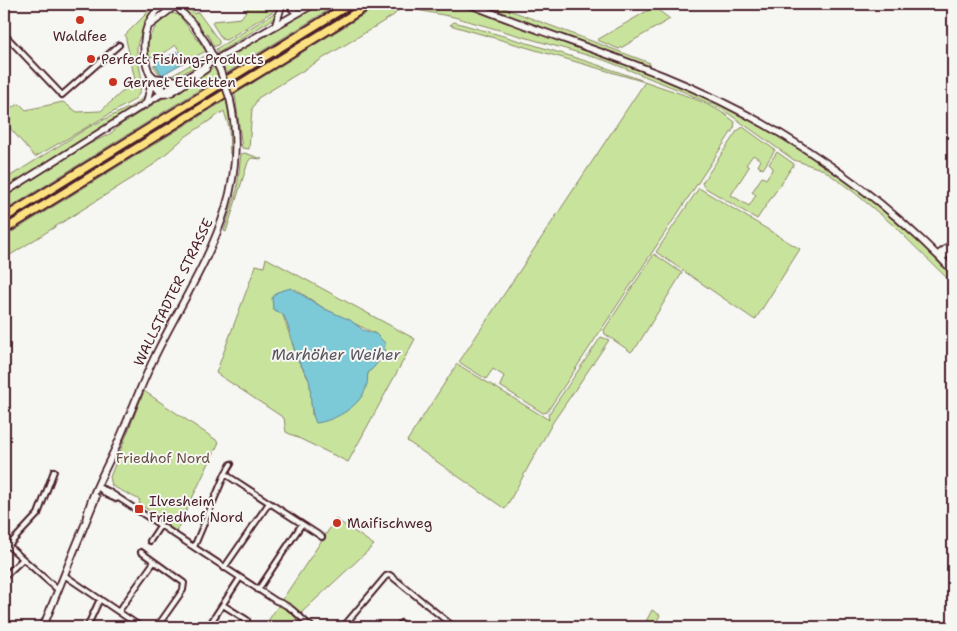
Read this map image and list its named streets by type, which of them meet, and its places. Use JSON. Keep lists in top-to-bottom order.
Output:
{
  "streets": {
    "main road": ["WALLSTADTER STRASSE"]
  },
  "water": ["Marhöher Weiher"],
  "parks": ["Friedhof Nord"],
  "places": {
    "other": [
      "Waldfee",
      "Perfect Fishing-Products",
      "Gernet Etiketten",
      "Maifischweg"
    ],
    "transit": ["Ilvesheim Friedhof Nord"]
  }
}
